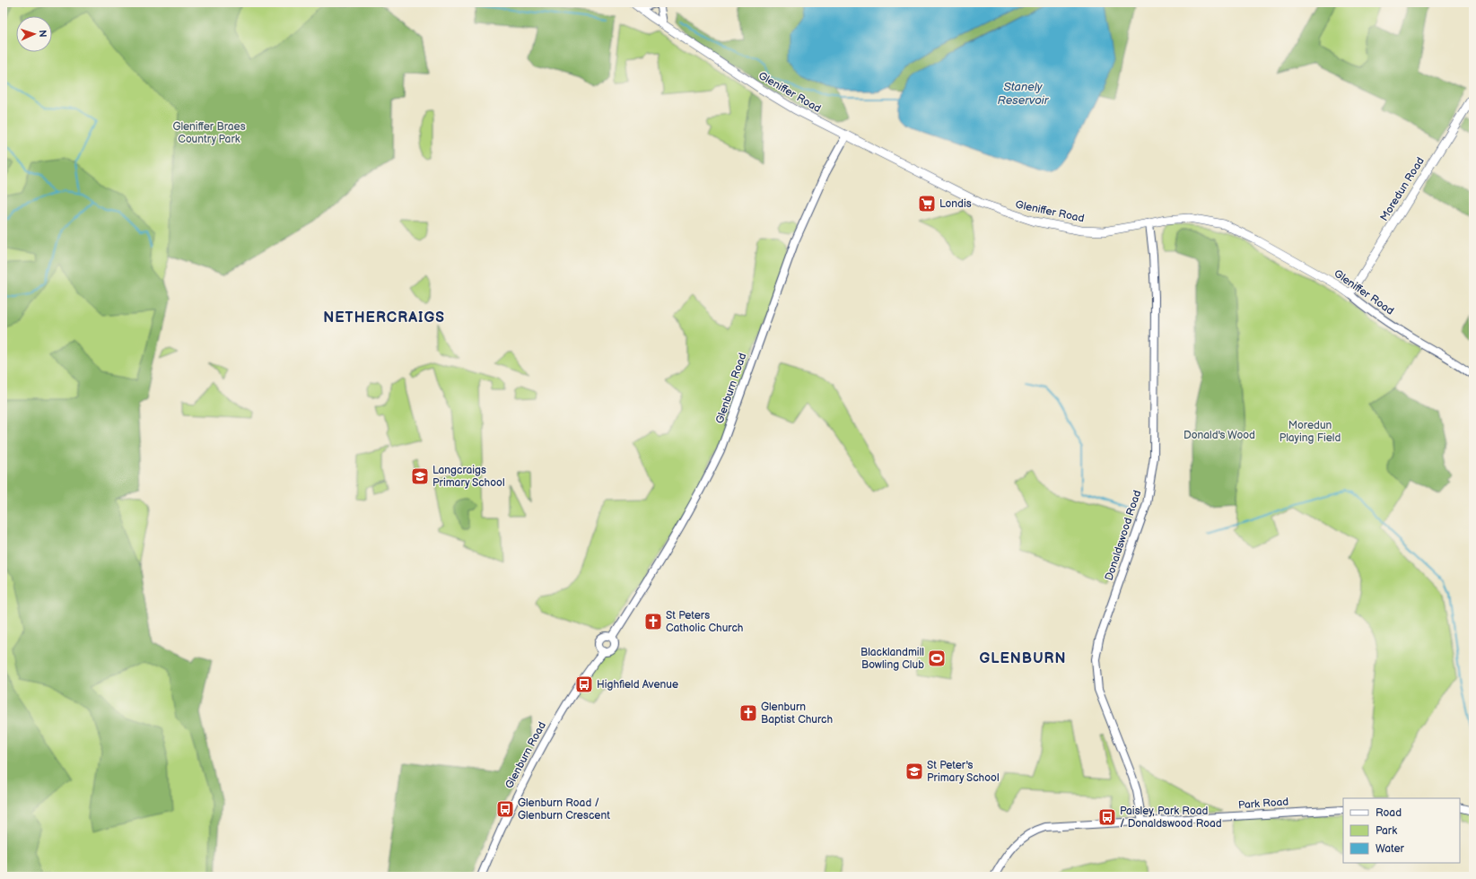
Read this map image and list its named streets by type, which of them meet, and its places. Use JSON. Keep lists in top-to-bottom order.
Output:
{
  "streets": {
    "main road": ["Gleniffer Road", "Moredun Road"],
    "street": ["Glenburn Road", "Donaldswood Road", "Park Road"]
  },
  "crossings": [
    ["Gleniffer Road", "Moredun Road"],
    ["Gleniffer Road", "Glenburn Road"],
    ["Gleniffer Road", "Donaldswood Road"],
    ["Donaldswood Road", "Park Road"]
  ],
  "districts": ["NETHERCRAIGS", "GLENBURN"],
  "water": ["Stanely Reservoir"],
  "parks": ["Gleniffer Braes Country Park", "Moredun Playing Field", "Donald's Wood"],
  "places": {
    "supermarket": ["Londis"],
    "school or university": ["Langcraigs Primary School", "St Peter's Primary School"],
    "church": ["St Peters Catholic Church", "Glenburn Baptist Church"],
    "sports": ["Blacklandmill Bowling Club"],
    "bus stop": ["Highfield Avenue", "Glenburn Road / Glenburn Crescent", "Paisley, Park Road / Donaldswood Road"]
  },
  "legend": ["Road", "Park", "Water"],
  "north": "right"
}
